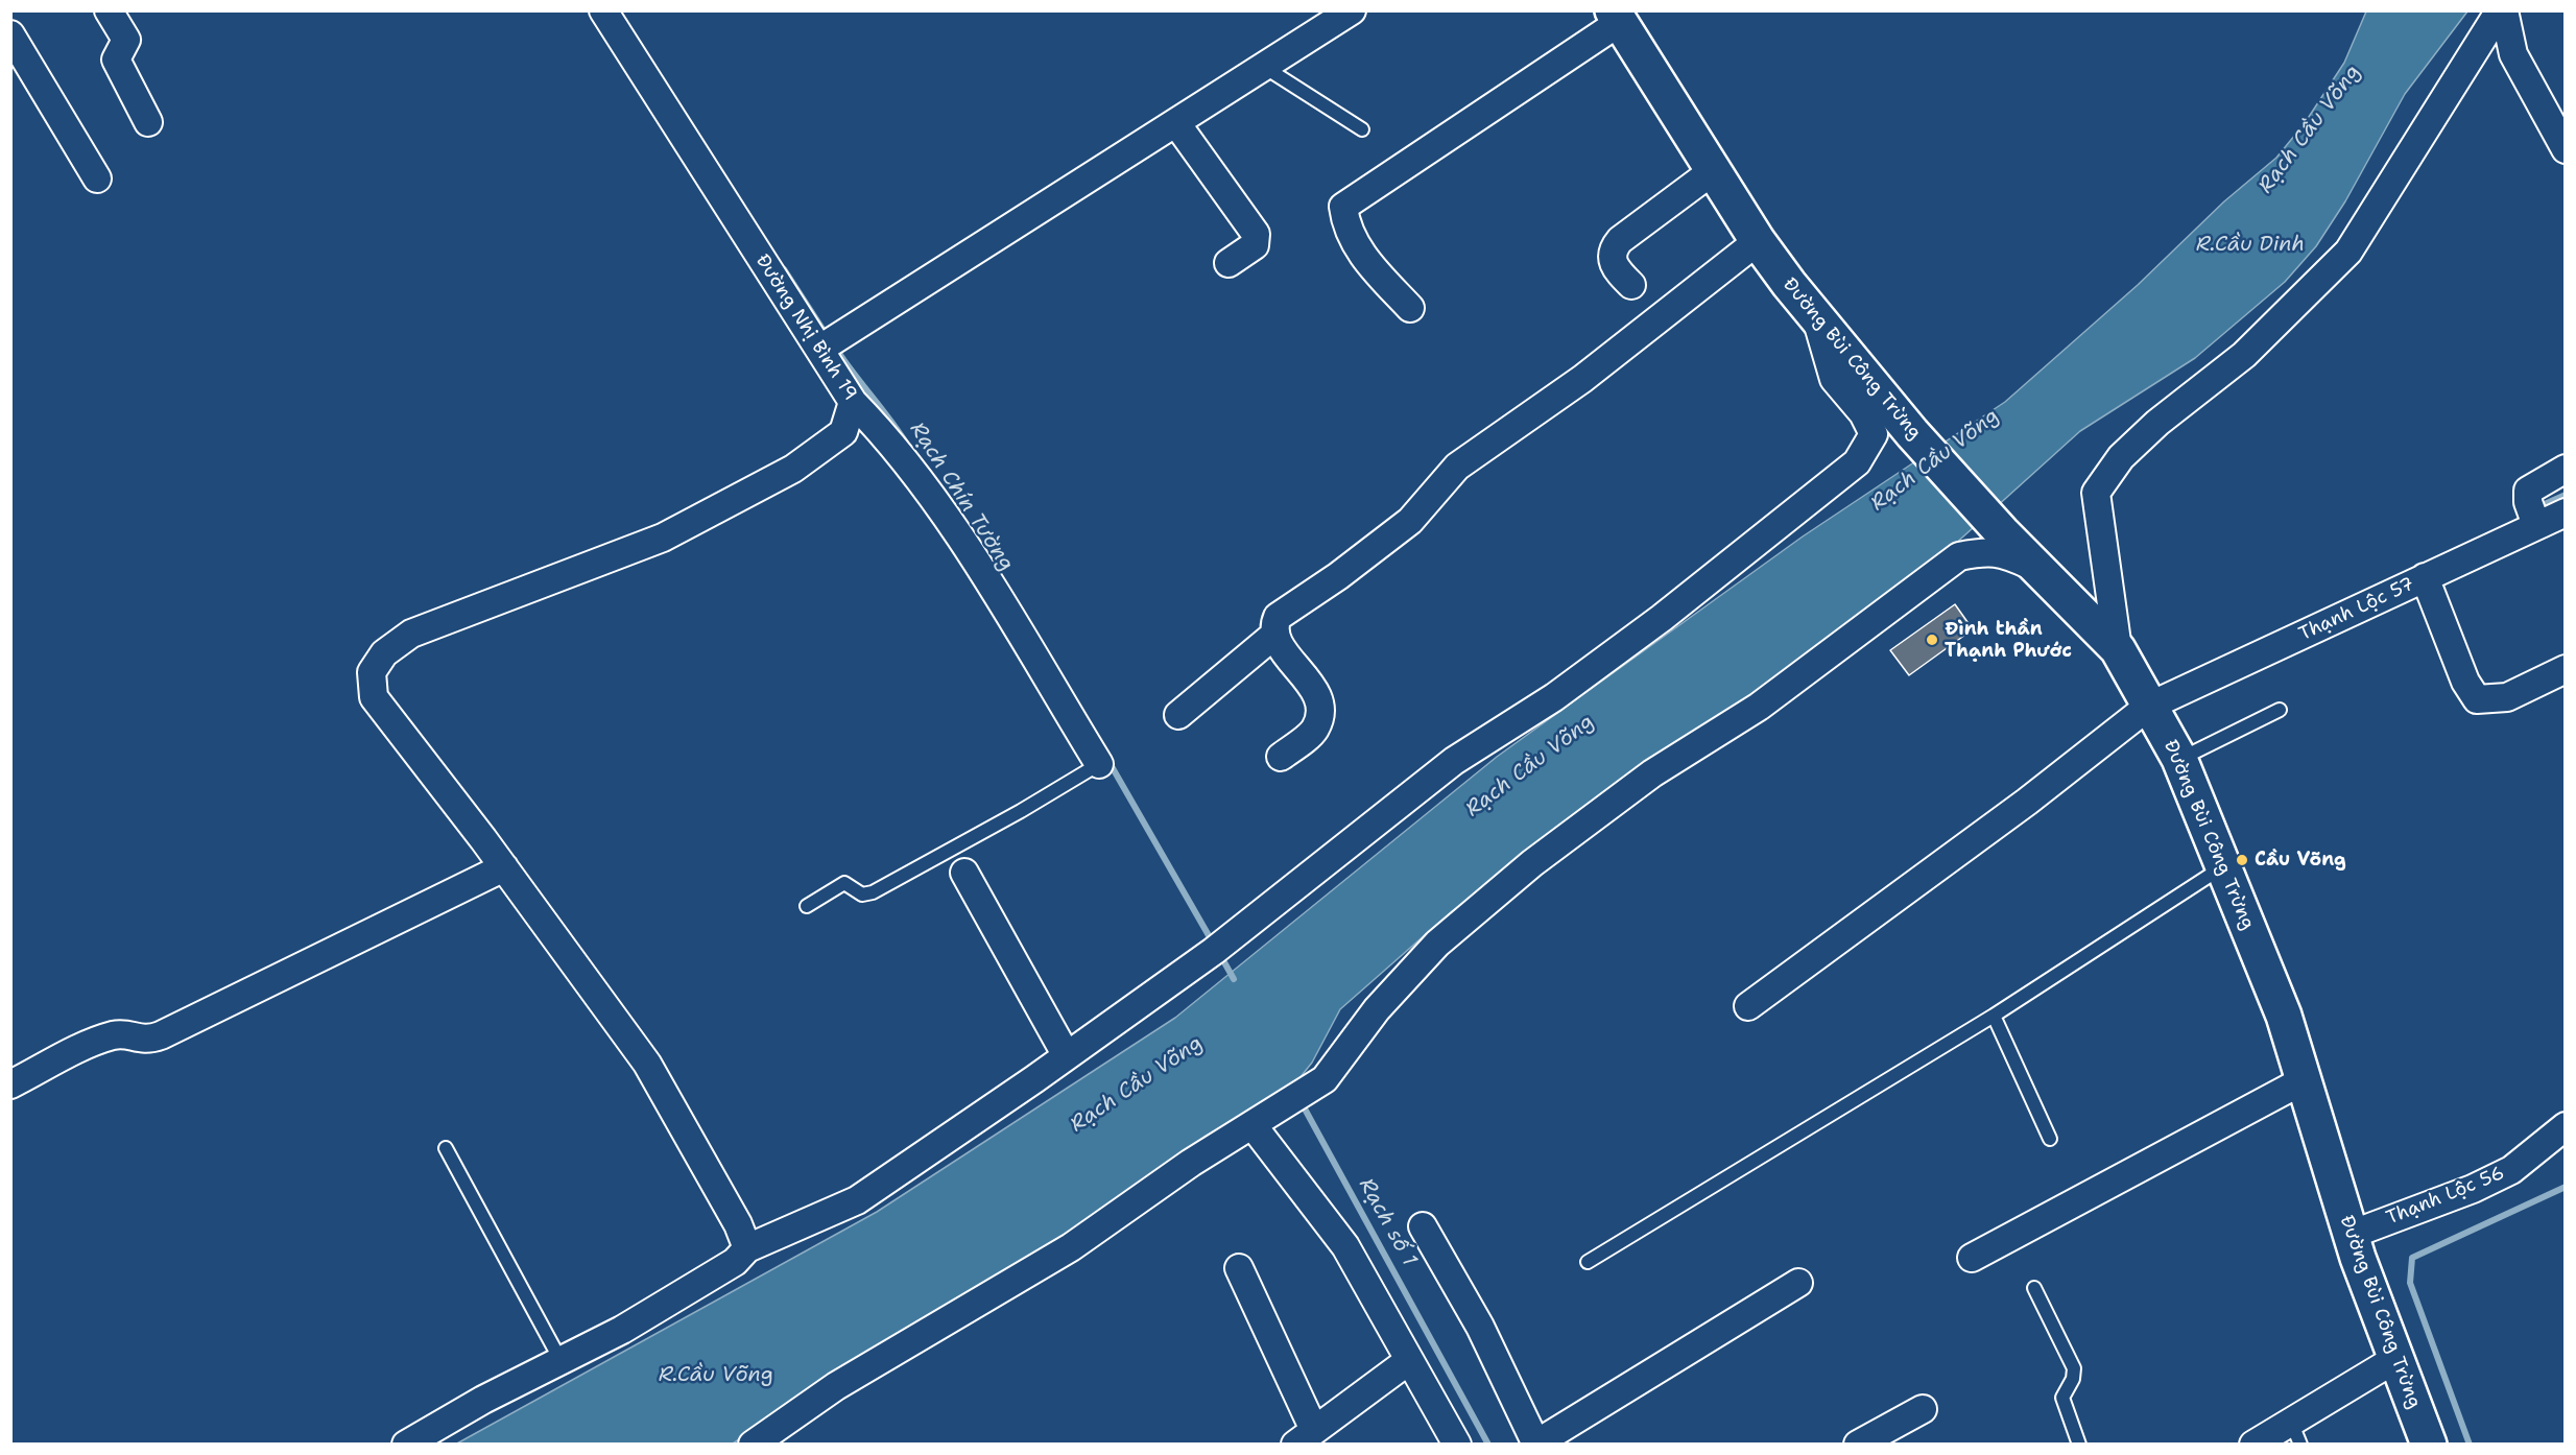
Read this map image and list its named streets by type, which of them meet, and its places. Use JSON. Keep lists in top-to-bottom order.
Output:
{
  "streets": {
    "street": [
      "Đường Nhị Bình 19",
      "Đường Bùi Công Trừng",
      "Thạnh Lộc 57",
      "Thạnh Lộc 56"
    ]
  },
  "crossings": [
    ["Đường Bùi Công Trừng", "Thạnh Lộc 57"],
    ["Đường Bùi Công Trừng", "Thạnh Lộc 56"]
  ],
  "water": [
    "Rạch Cầu Võng",
    "R.Cầu Dinh",
    "Rạch Chín Tường",
    "Rạch số 1",
    "R.Cầu Võng"
  ],
  "places": ["Đình thần Thạnh Phước", "Cầu Võng"]
}
